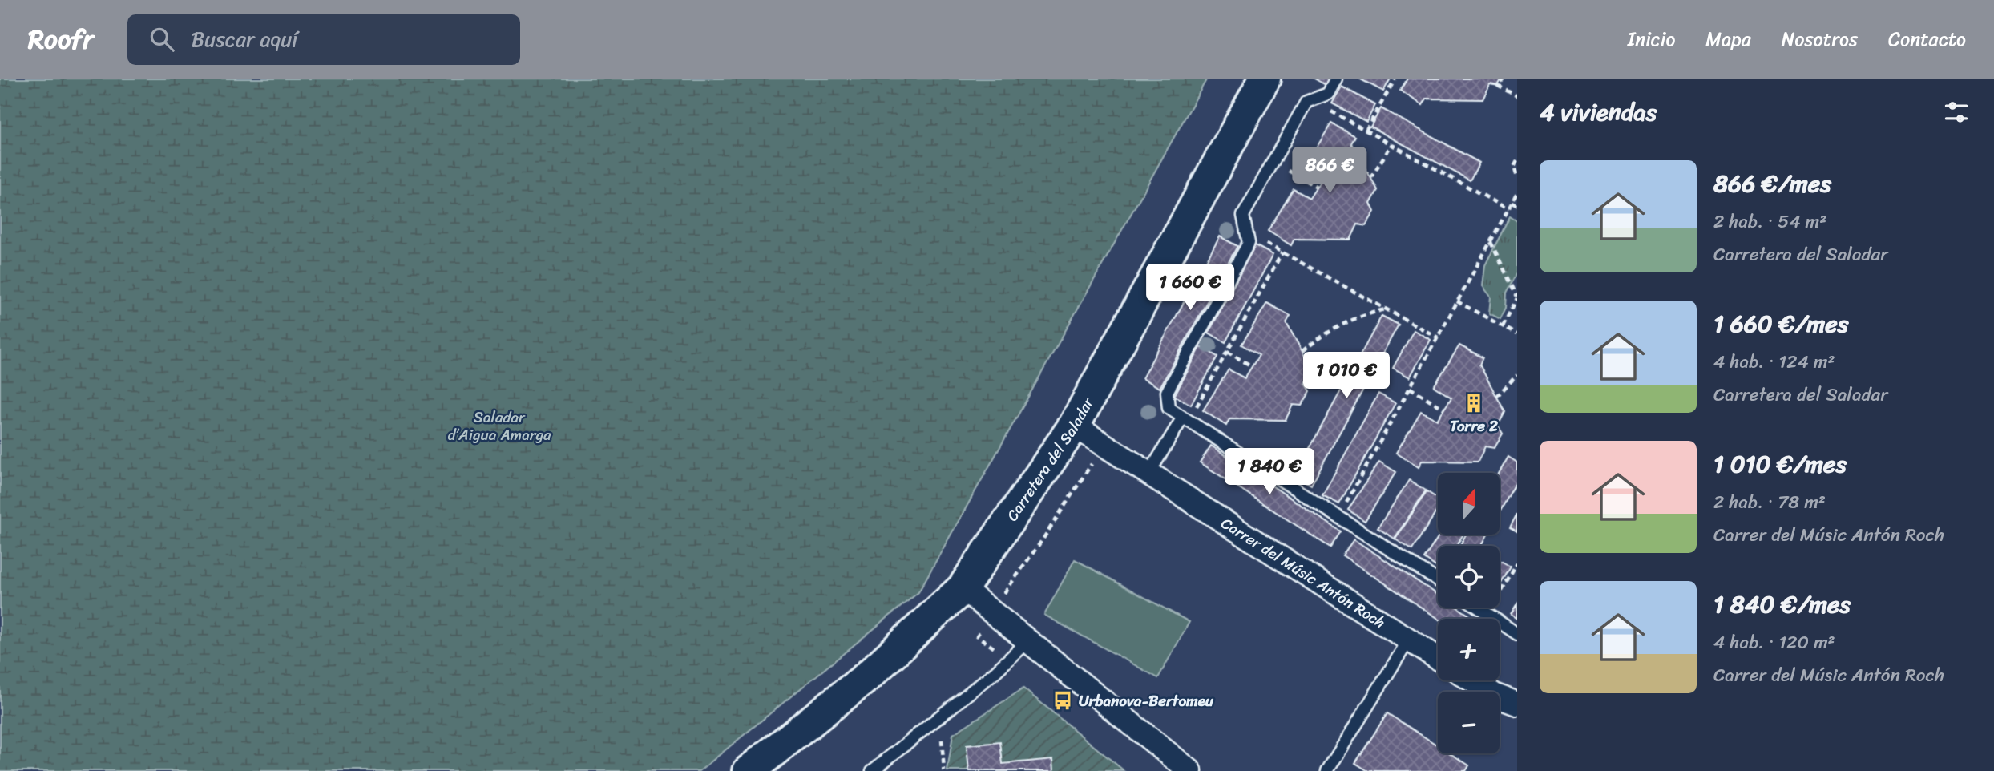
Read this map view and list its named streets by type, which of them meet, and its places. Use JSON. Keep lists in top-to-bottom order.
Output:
{
  "streets": {
    "street": ["Carretera del Saladar", "Carrer del Músic Antón Roch"]
  },
  "crossings": [
    ["Carretera del Saladar", "Carrer del Músic Antón Roch"]
  ],
  "parks": ["Saladar d’Aigua Amarga"],
  "places": {
    "building": ["Torre 2"],
    "bus stop": ["Urbanova-Bertomeu"]
  },
  "north": "top",
  "page": {
    "header": "Roofr",
    "search": "Buscar aquí",
    "nav": [
      "Inicio",
      "Mapa",
      "Nosotros",
      "Contacto"
    ],
    "heading": "4 viviendas",
    "list": [
      {
        "name": "866 €/mes",
        "note": "2 hab. · 54 m² · Carretera del Saladar"
      },
      {
        "name": "1 660 €/mes",
        "note": "4 hab. · 124 m² · Carretera del Saladar"
      },
      {
        "name": "1 010 €/mes",
        "note": "2 hab. · 78 m² · Carrer del Músic Antón Roch"
      },
      {
        "name": "1 840 €/mes",
        "note": "4 hab. · 120 m² · Carrer del Músic Antón Roch"
      }
    ],
    "price": [
      "866 €",
      "1 660 €",
      "1 010 €",
      "1 840 €"
    ],
    "map_buttons": ["+", "−"]
  }
}
